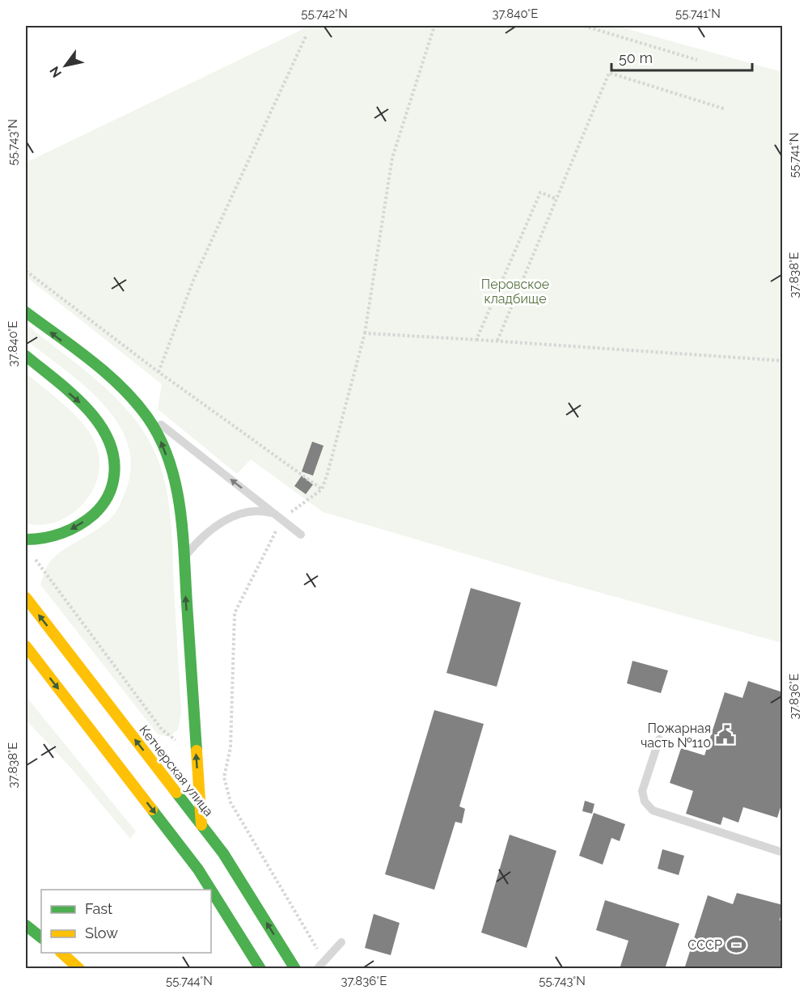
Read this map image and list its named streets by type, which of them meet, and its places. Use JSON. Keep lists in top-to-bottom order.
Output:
{
  "streets": {
    "main road": ["Кетчерская улица"]
  },
  "parks": ["Перовское кладбище"],
  "places": {
    "public building": ["Пожарная часть №110"],
    "sports": ["СССР"]
  },
  "legend": ["Fast", "Slow"],
  "scale_bar": "50 m",
  "north": "bottom left",
  "coordinates": [
    "55.742°N",
    "37.840°E",
    "55.741°N",
    "55.743°N",
    "37.838°E",
    "37.836°E",
    "55.744°N"
  ]
}
